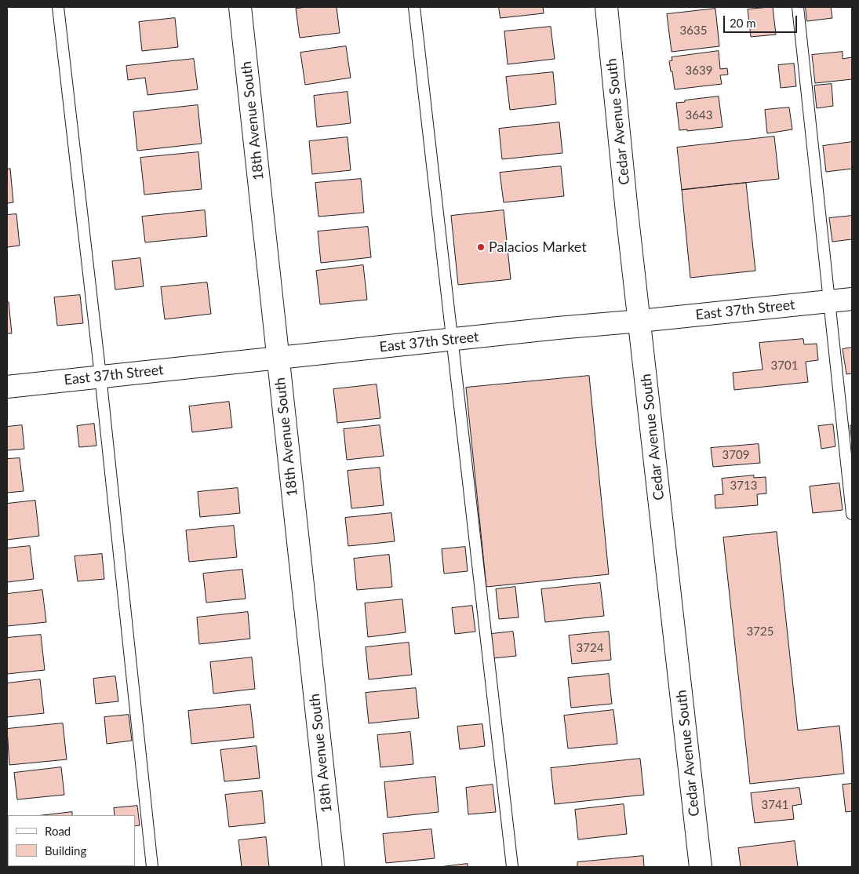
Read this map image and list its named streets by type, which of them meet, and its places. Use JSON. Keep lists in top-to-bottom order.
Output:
{
  "streets": {
    "street": ["18th Avenue South", "Cedar Avenue South", "East 37th Street"]
  },
  "crossings": [
    ["18th Avenue South", "East 37th Street"],
    ["Cedar Avenue South", "East 37th Street"]
  ],
  "places": ["Palacios Market"],
  "house_numbers": [
    "3635",
    "3639",
    "3643",
    "3701",
    "3709",
    "3713",
    "3725",
    "3724",
    "3741"
  ],
  "legend": ["Road", "Building"],
  "scale_bar": "20 m"
}
